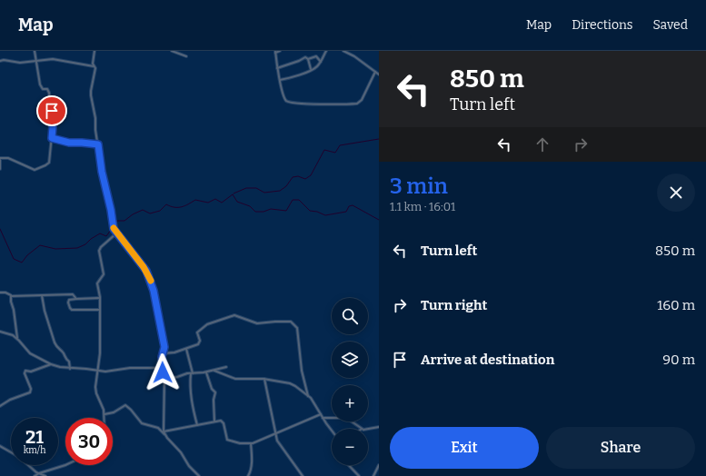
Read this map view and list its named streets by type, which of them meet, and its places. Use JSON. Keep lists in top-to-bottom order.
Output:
{
  "page": {
    "header": "Map",
    "nav": ["Map", "Directions", "Saved"],
    "turn": ["850 m", "Turn left"],
    "heading": ["3 min", "1.1 km · 16:01"],
    "list": [
      {
        "name": "Turn left",
        "value": "850 m"
      },
      {
        "name": "Turn right",
        "value": "160 m"
      },
      {
        "name": "Arrive at destination",
        "value": "90 m"
      }
    ],
    "map_buttons": ["+", "−"],
    "speed": "21 km/h",
    "limit": "30",
    "buttons": ["Exit", "Share"]
  }
}
